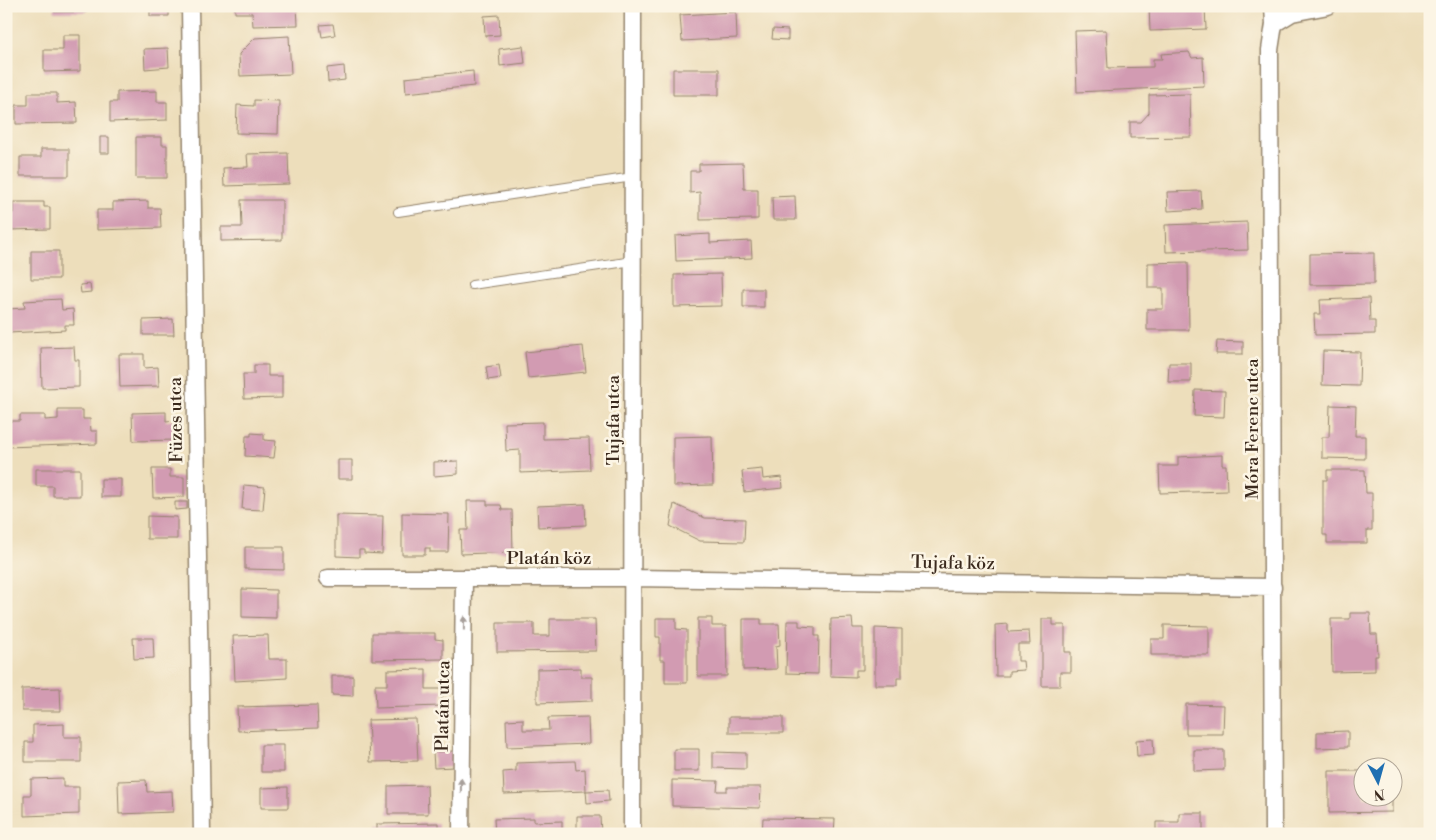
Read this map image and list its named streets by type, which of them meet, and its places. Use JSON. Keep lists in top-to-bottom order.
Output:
{
  "streets": {
    "street": [
      "Füzes utca",
      "Tujafa utca",
      "Móra Ferenc utca",
      "Platán köz",
      "Tujafa köz",
      "Platán utca"
    ]
  },
  "crossings": [
    ["Tujafa utca", "Platán köz"],
    ["Tujafa utca", "Tujafa köz"],
    ["Móra Ferenc utca", "Tujafa köz"],
    ["Platán köz", "Tujafa köz"],
    ["Platán köz", "Platán utca"]
  ],
  "one_way": ["Platán utca"],
  "north": "bottom"
}
